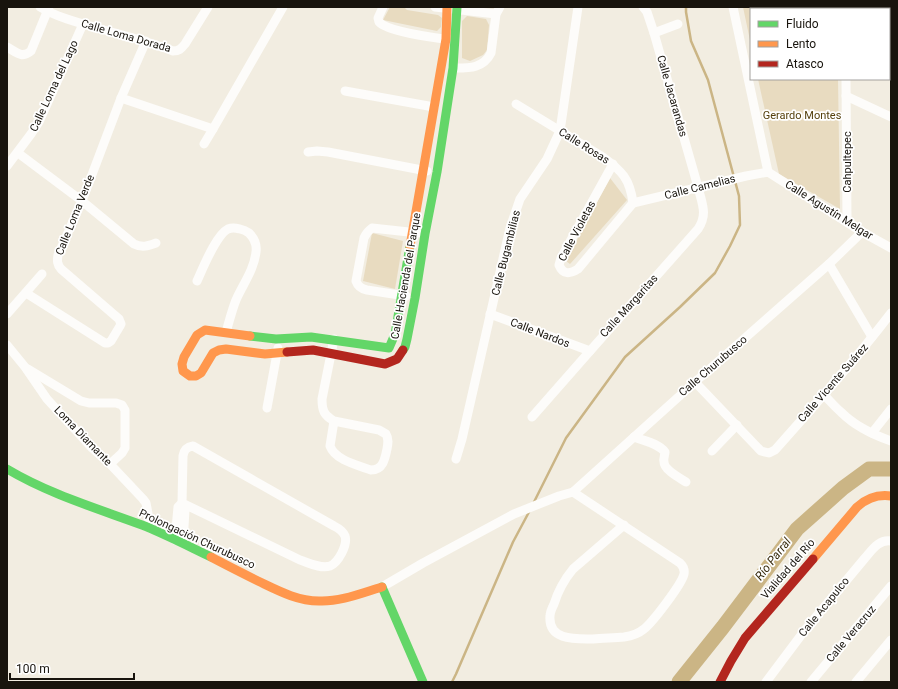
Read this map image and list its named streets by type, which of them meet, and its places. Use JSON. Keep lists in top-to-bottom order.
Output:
{
  "streets": {
    "street": [
      "Calle Loma Dorada",
      "Calle Loma del Lago",
      "Calle Jacarandas",
      "Calle Rosas",
      "Cahpultepec",
      "Calle Camelias",
      "Calle Agustín Melgar",
      "Calle Loma Verde",
      "Calle Violetas",
      "Calle Bugambilias",
      "Calle Hacienda del Parque",
      "Calle Margaritas",
      "Calle Nardos",
      "Calle Churubusco",
      "Calle Vicente Suárez",
      "Loma Diamante",
      "Prolongación Churubusco",
      "Vialidad del Río",
      "Calle Acapulco",
      "Calle Veracruz"
    ]
  },
  "crossings": [
    ["Calle Loma Dorada", "Calle Loma del Lago"],
    ["Calle Loma Dorada", "Calle Loma Verde"],
    ["Calle Jacarandas", "Calle Camelias"],
    ["Calle Jacarandas", "Calle Margaritas"],
    ["Calle Rosas", "Calle Camelias"],
    ["Calle Rosas", "Calle Violetas"],
    ["Calle Rosas", "Calle Bugambilias"],
    ["Cahpultepec", "Calle Agustín Melgar"],
    ["Calle Camelias", "Calle Agustín Melgar"],
    ["Calle Camelias", "Calle Violetas"],
    ["Calle Camelias", "Calle Margaritas"],
    ["Calle Agustín Melgar", "Calle Churubusco"],
    ["Calle Bugambilias", "Calle Nardos"],
    ["Calle Margaritas", "Calle Nardos"],
    ["Calle Churubusco", "Prolongación Churubusco"],
    ["Loma Diamante", "Prolongación Churubusco"]
  ],
  "water": ["Río Parral"],
  "parks": ["Gerardo Montes"],
  "legend": ["Fluido", "Lento", "Atasco"],
  "scale_bar": "100 m"
}
